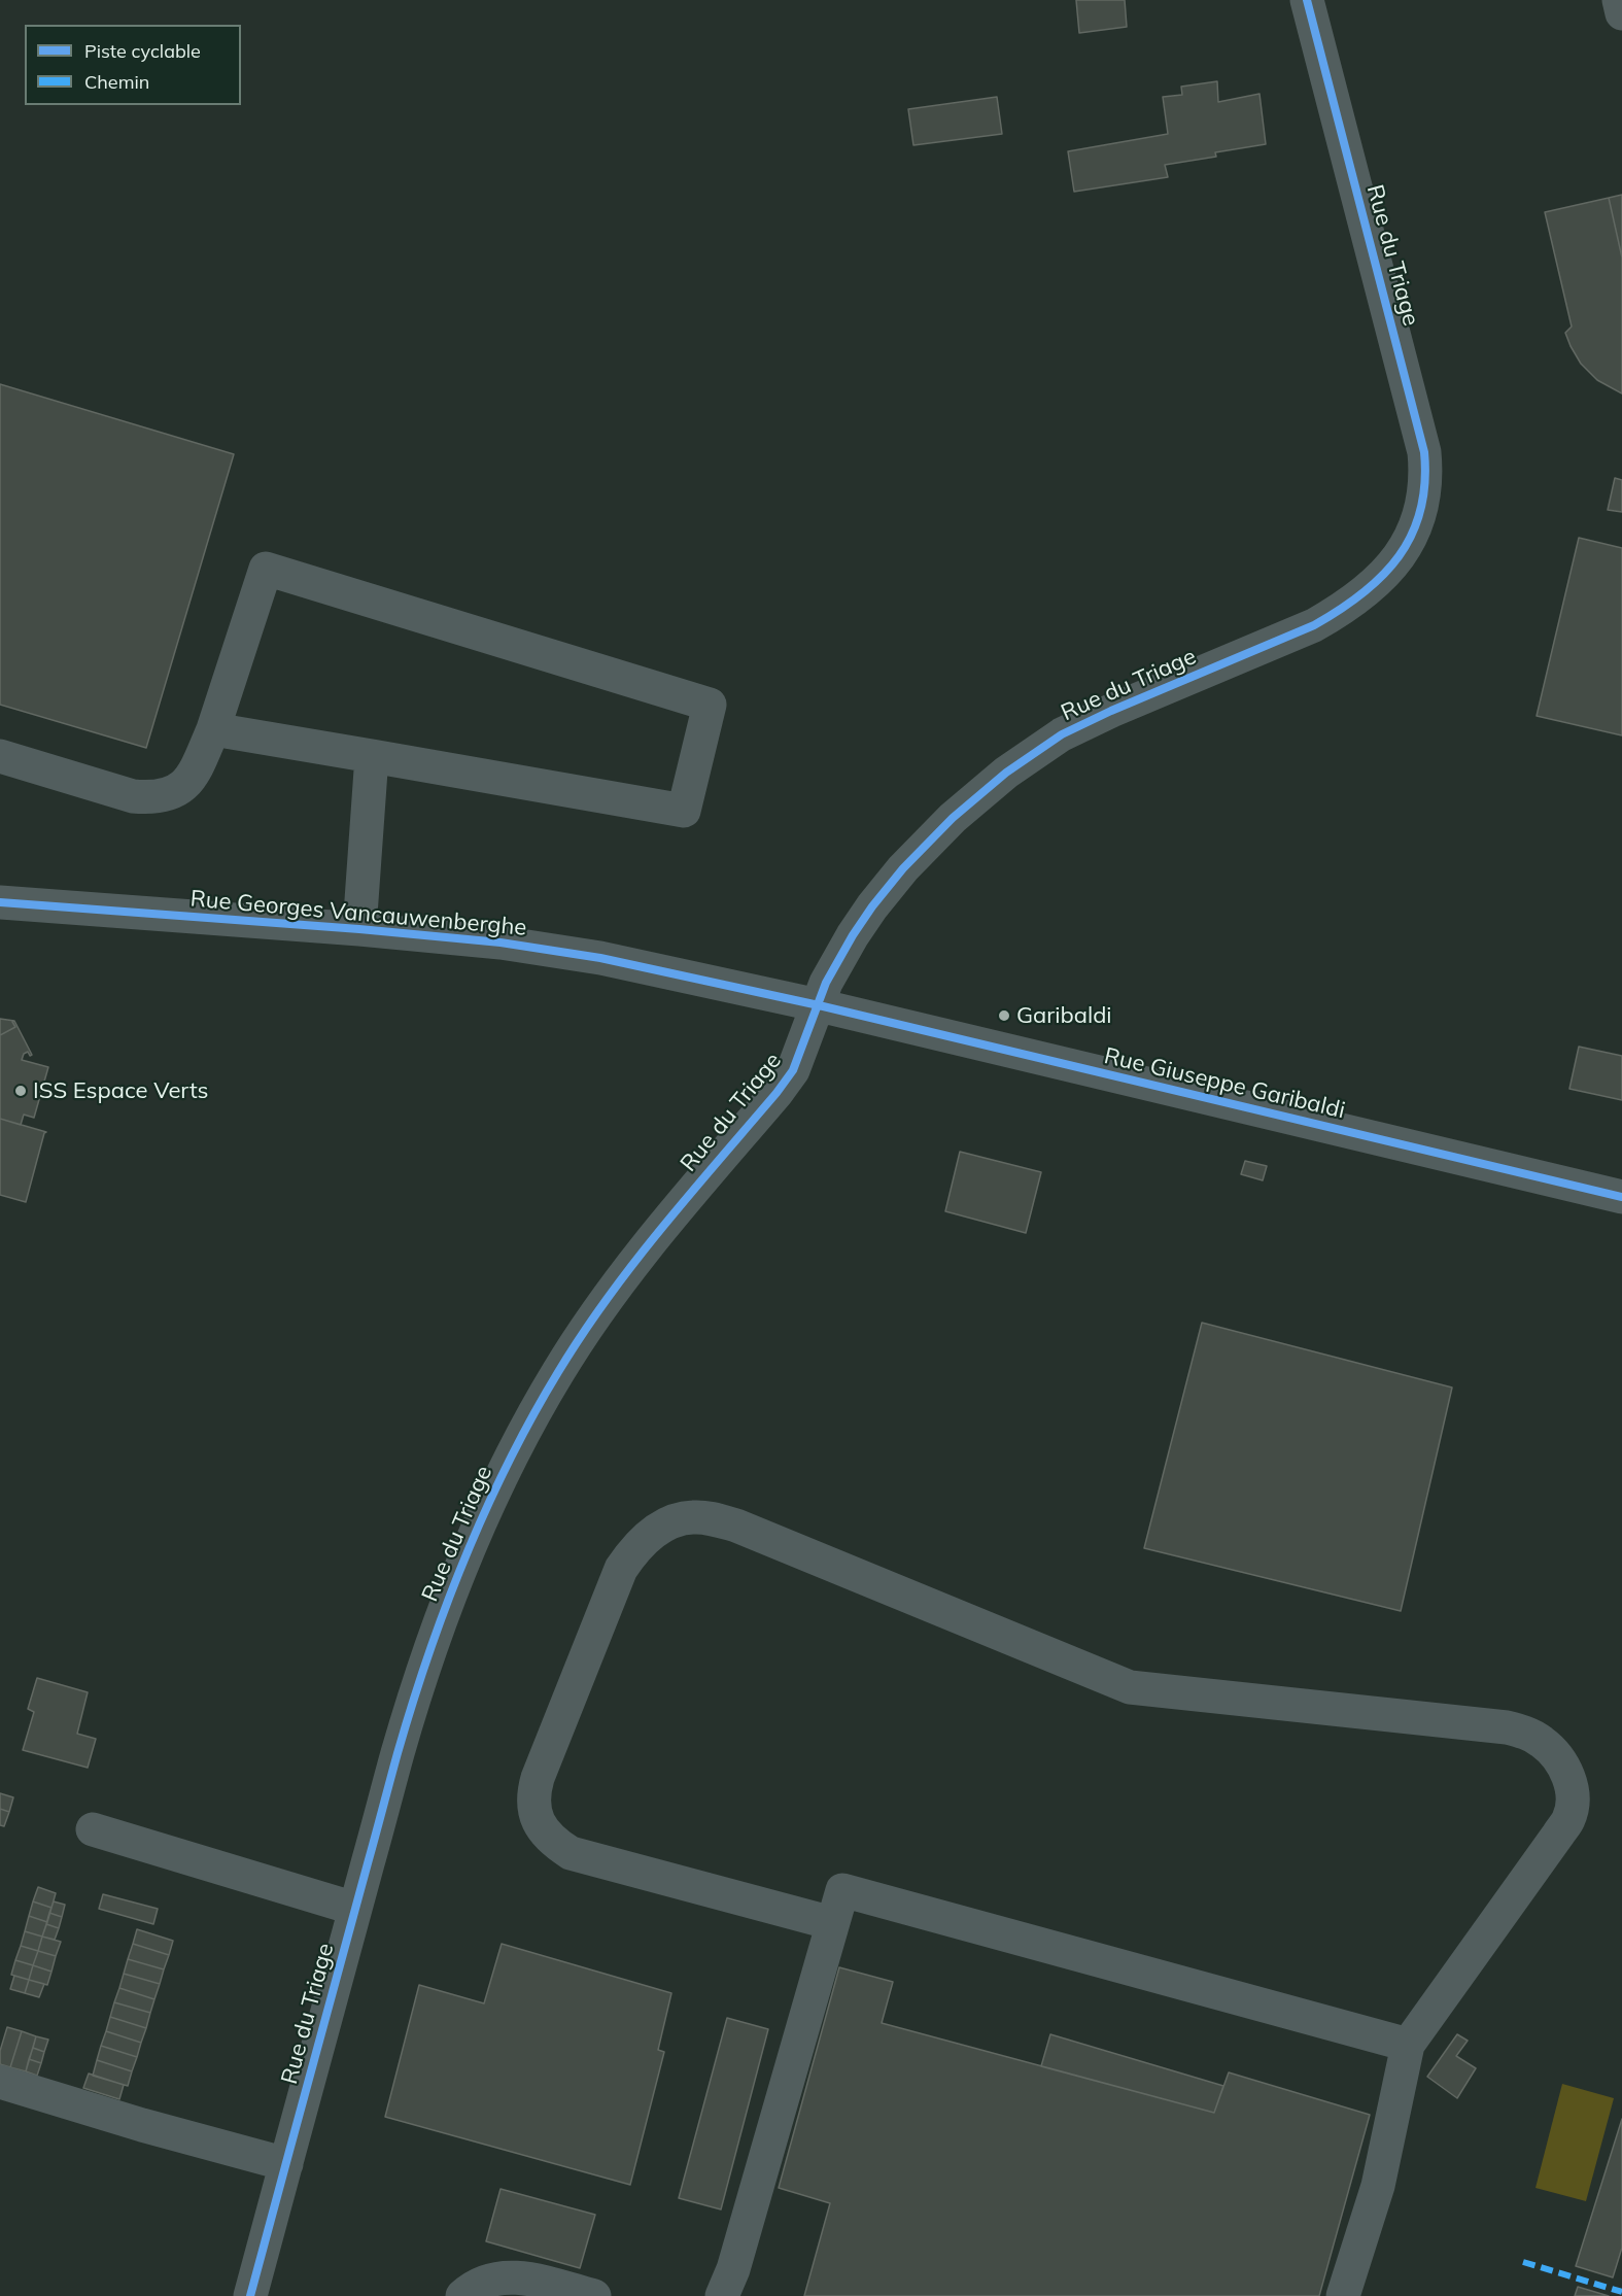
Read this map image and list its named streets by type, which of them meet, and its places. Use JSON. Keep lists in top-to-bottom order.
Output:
{
  "streets": {
    "street": ["Rue du Triage", "Rue Georges Vancauwenberghe", "Rue Giuseppe Garibaldi"]
  },
  "crossings": [
    ["Rue du Triage", "Rue Georges Vancauwenberghe"],
    ["Rue du Triage", "Rue Giuseppe Garibaldi"],
    ["Rue Georges Vancauwenberghe", "Rue Giuseppe Garibaldi"]
  ],
  "places": ["Garibaldi", "ISS Espace Verts"],
  "legend": ["Piste cyclable", "Chemin"]
}
